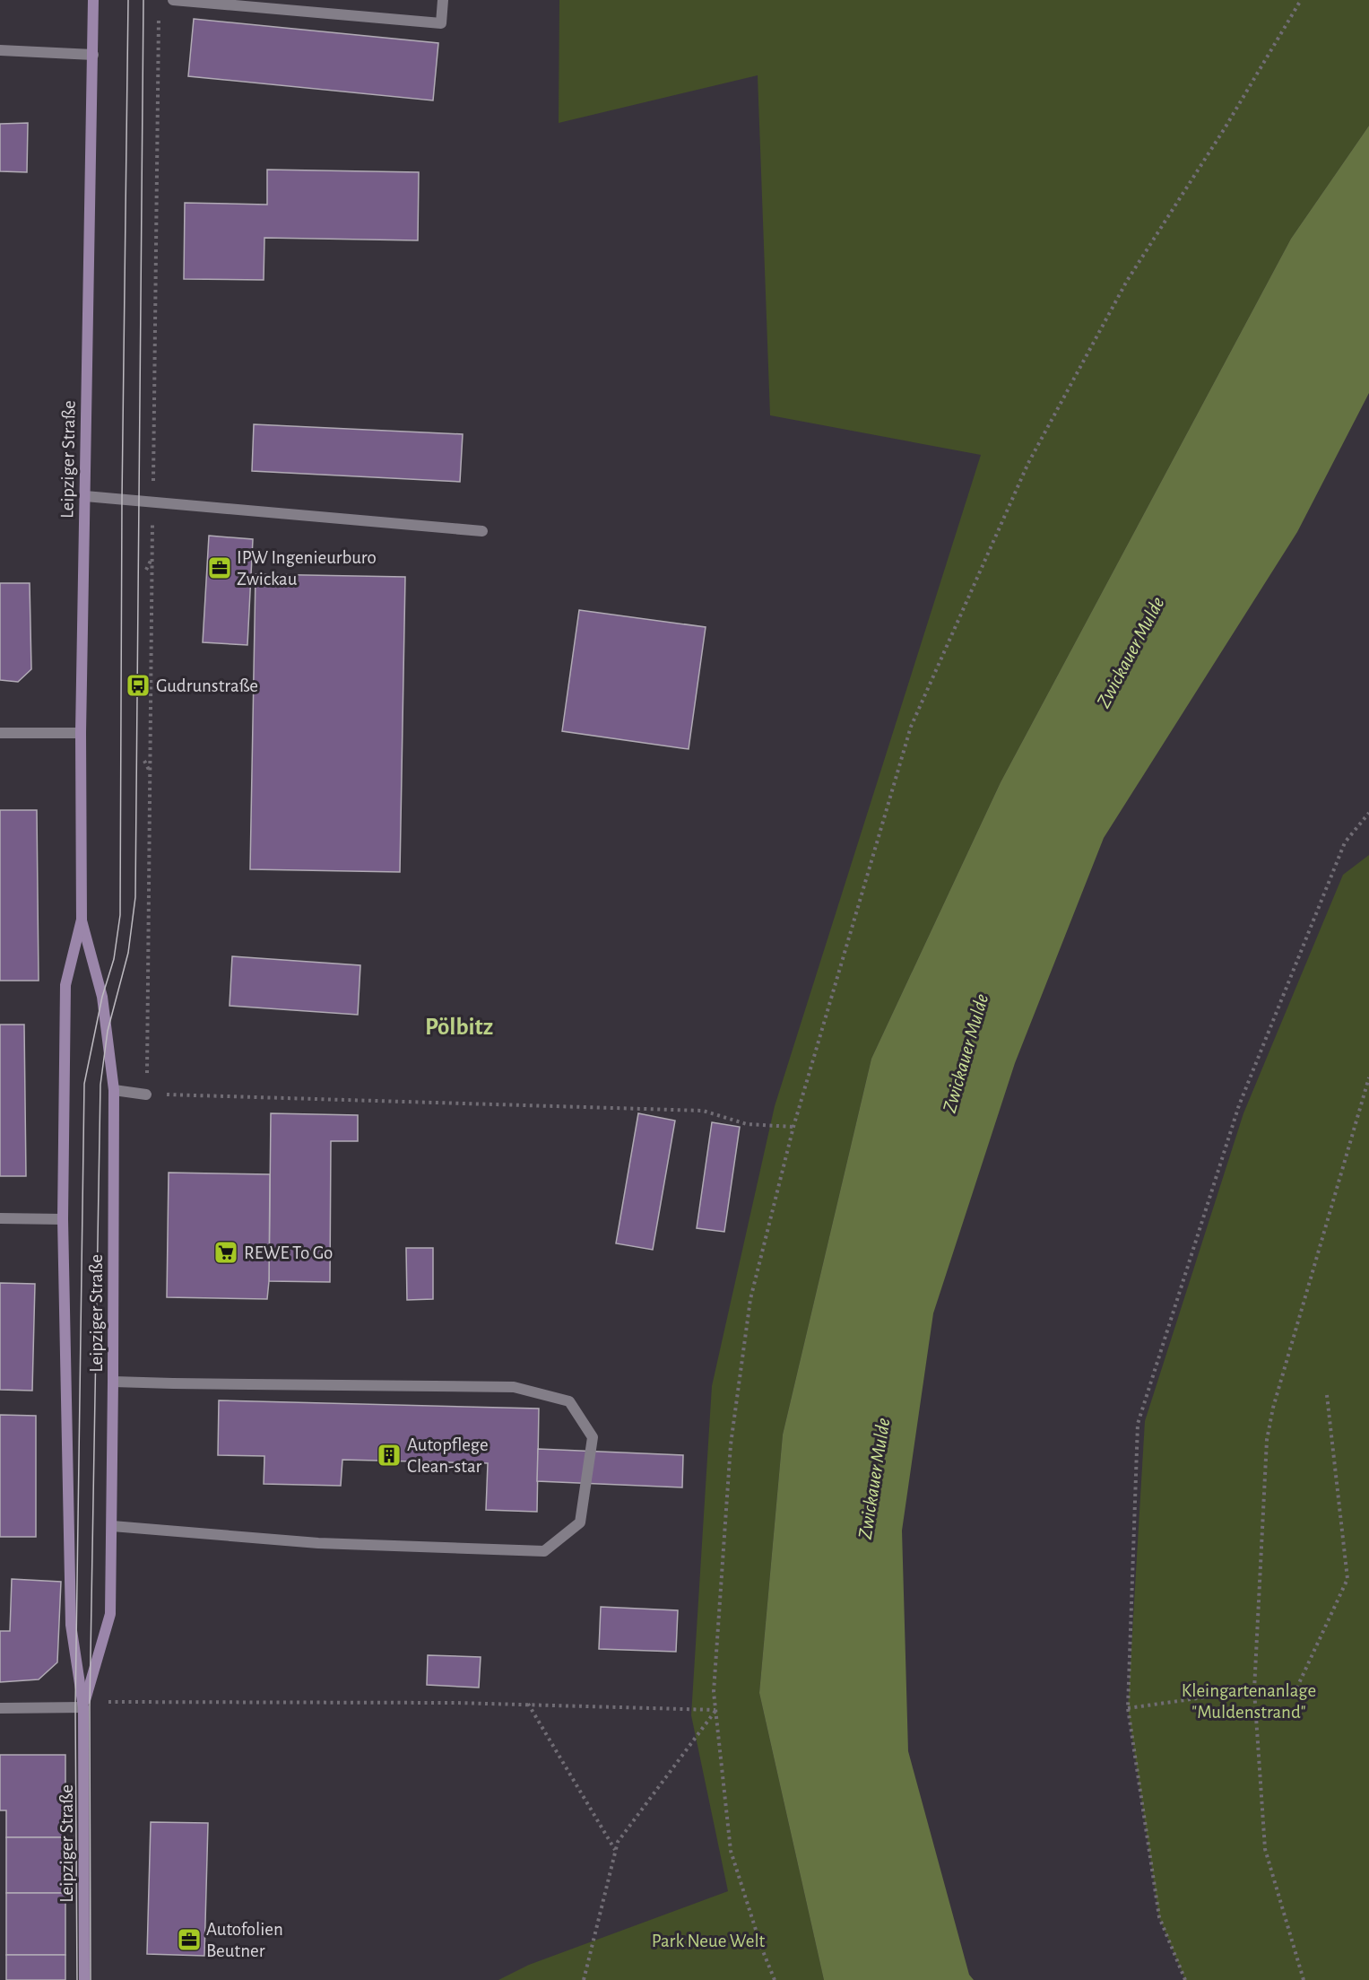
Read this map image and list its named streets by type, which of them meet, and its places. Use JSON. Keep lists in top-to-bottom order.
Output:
{
  "streets": {
    "street": ["Leipziger Straße"]
  },
  "districts": ["Pölbitz"],
  "water": ["Zwickauer Mulde"],
  "parks": ["Kleingartenanlage \"Muldenstrand\"", "Park Neue Welt"],
  "places": {
    "office": ["IPW Ingenieurburo Zwickau", "Autofolien Beutner"],
    "bus stop": ["Gudrunstraße"],
    "supermarket": ["REWE To Go"],
    "building": ["Autopflege Clean-star"]
  }
}
